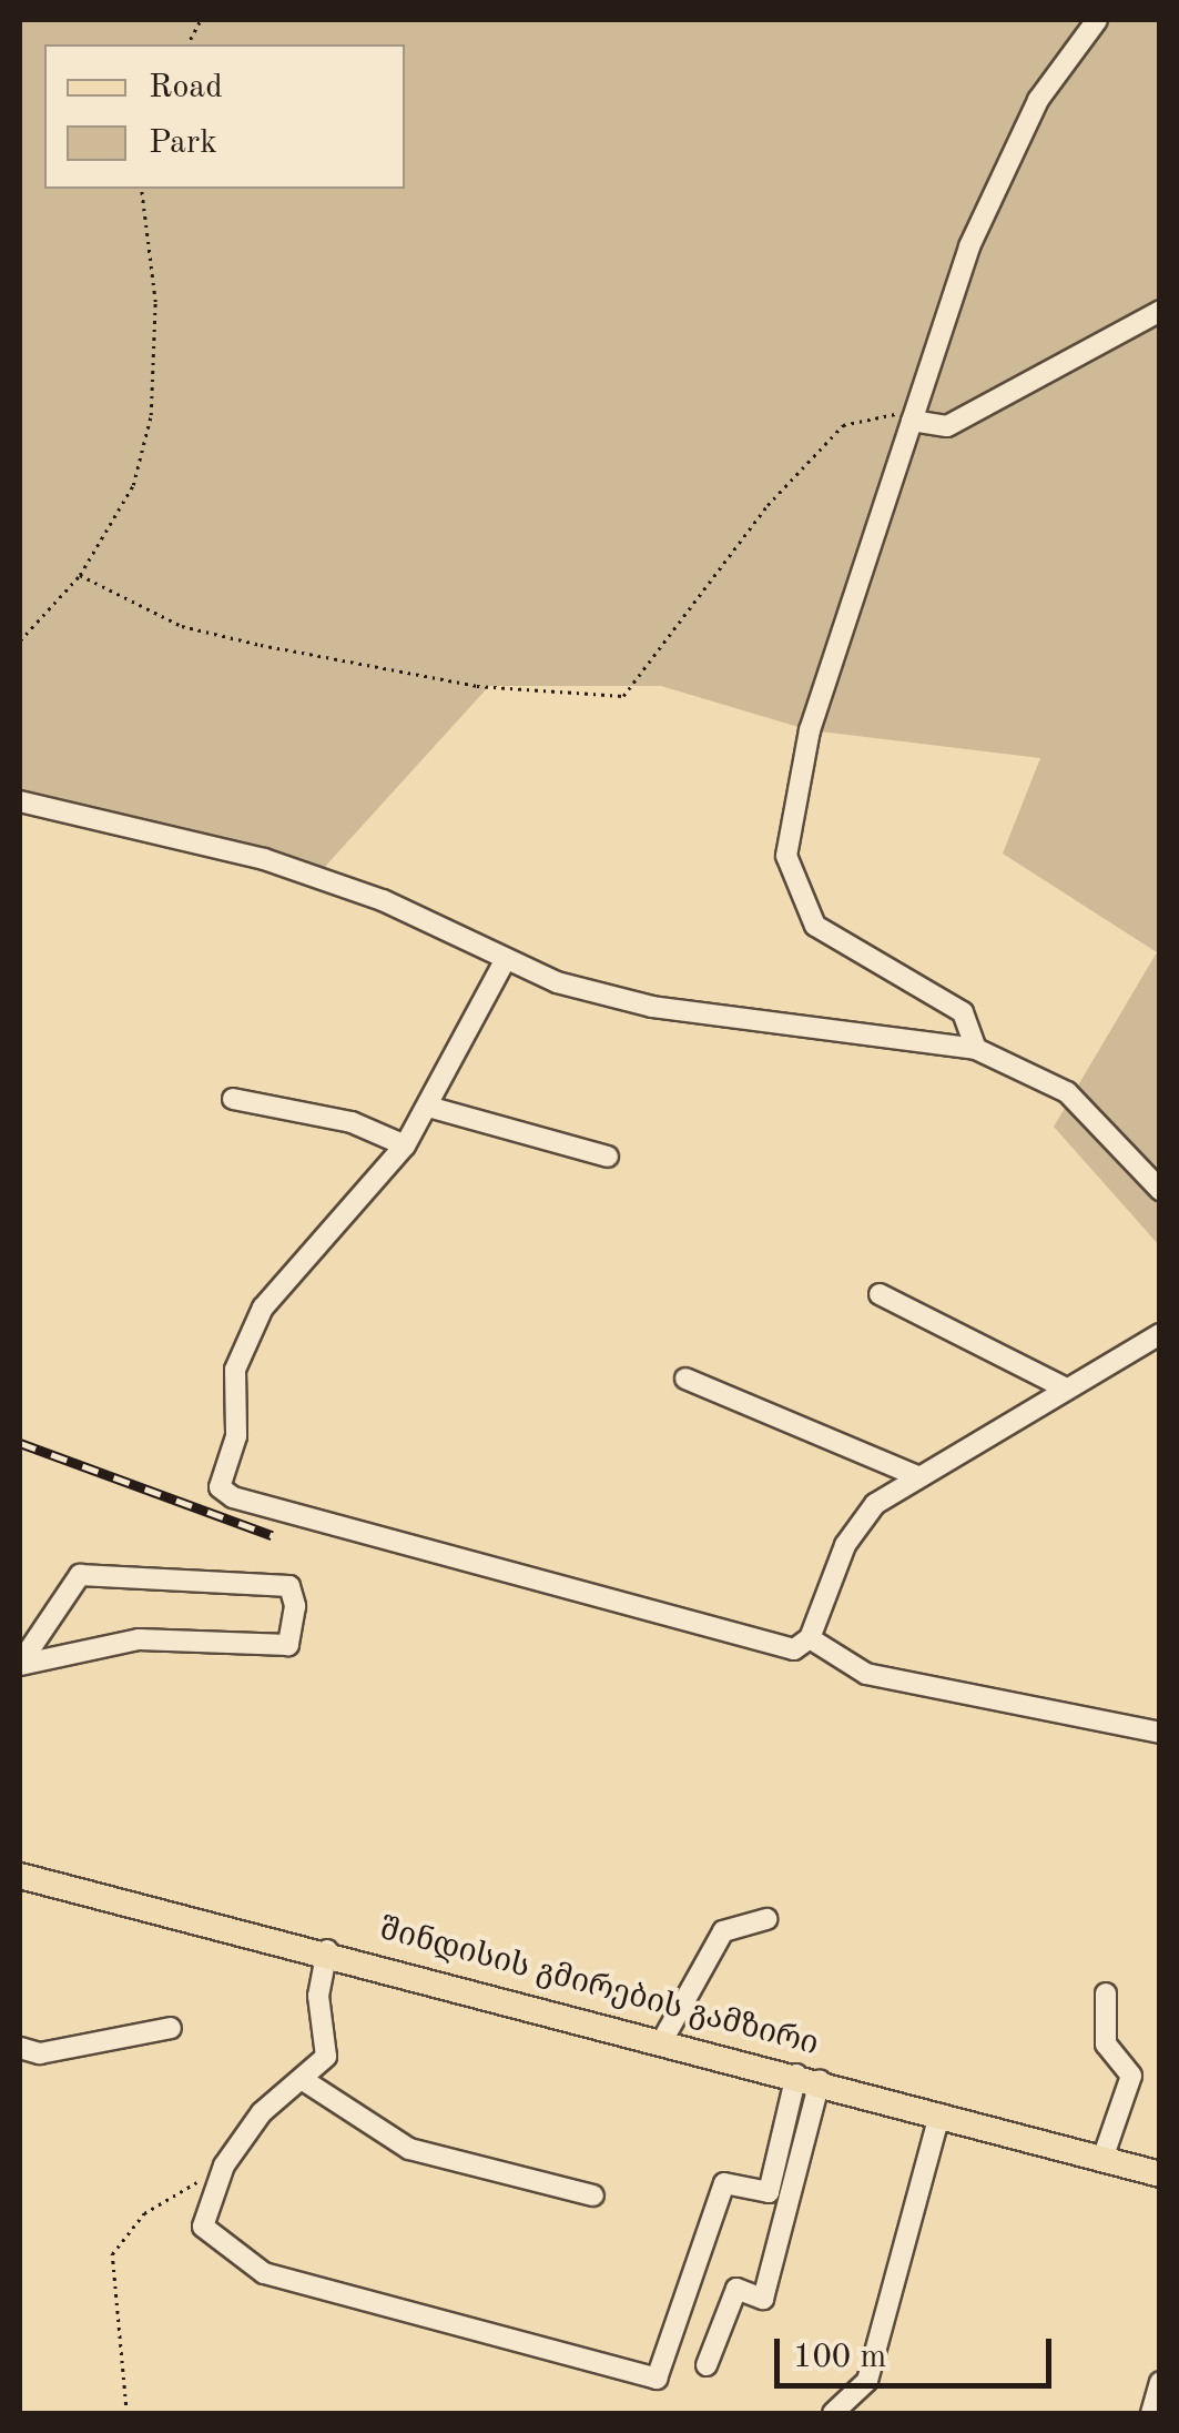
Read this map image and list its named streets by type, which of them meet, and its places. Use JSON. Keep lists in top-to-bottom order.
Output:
{
  "streets": {
    "main road": ["შინდისის გმირების გამზირი"]
  },
  "legend": ["Road", "Park"],
  "scale_bar": "100 m"
}
